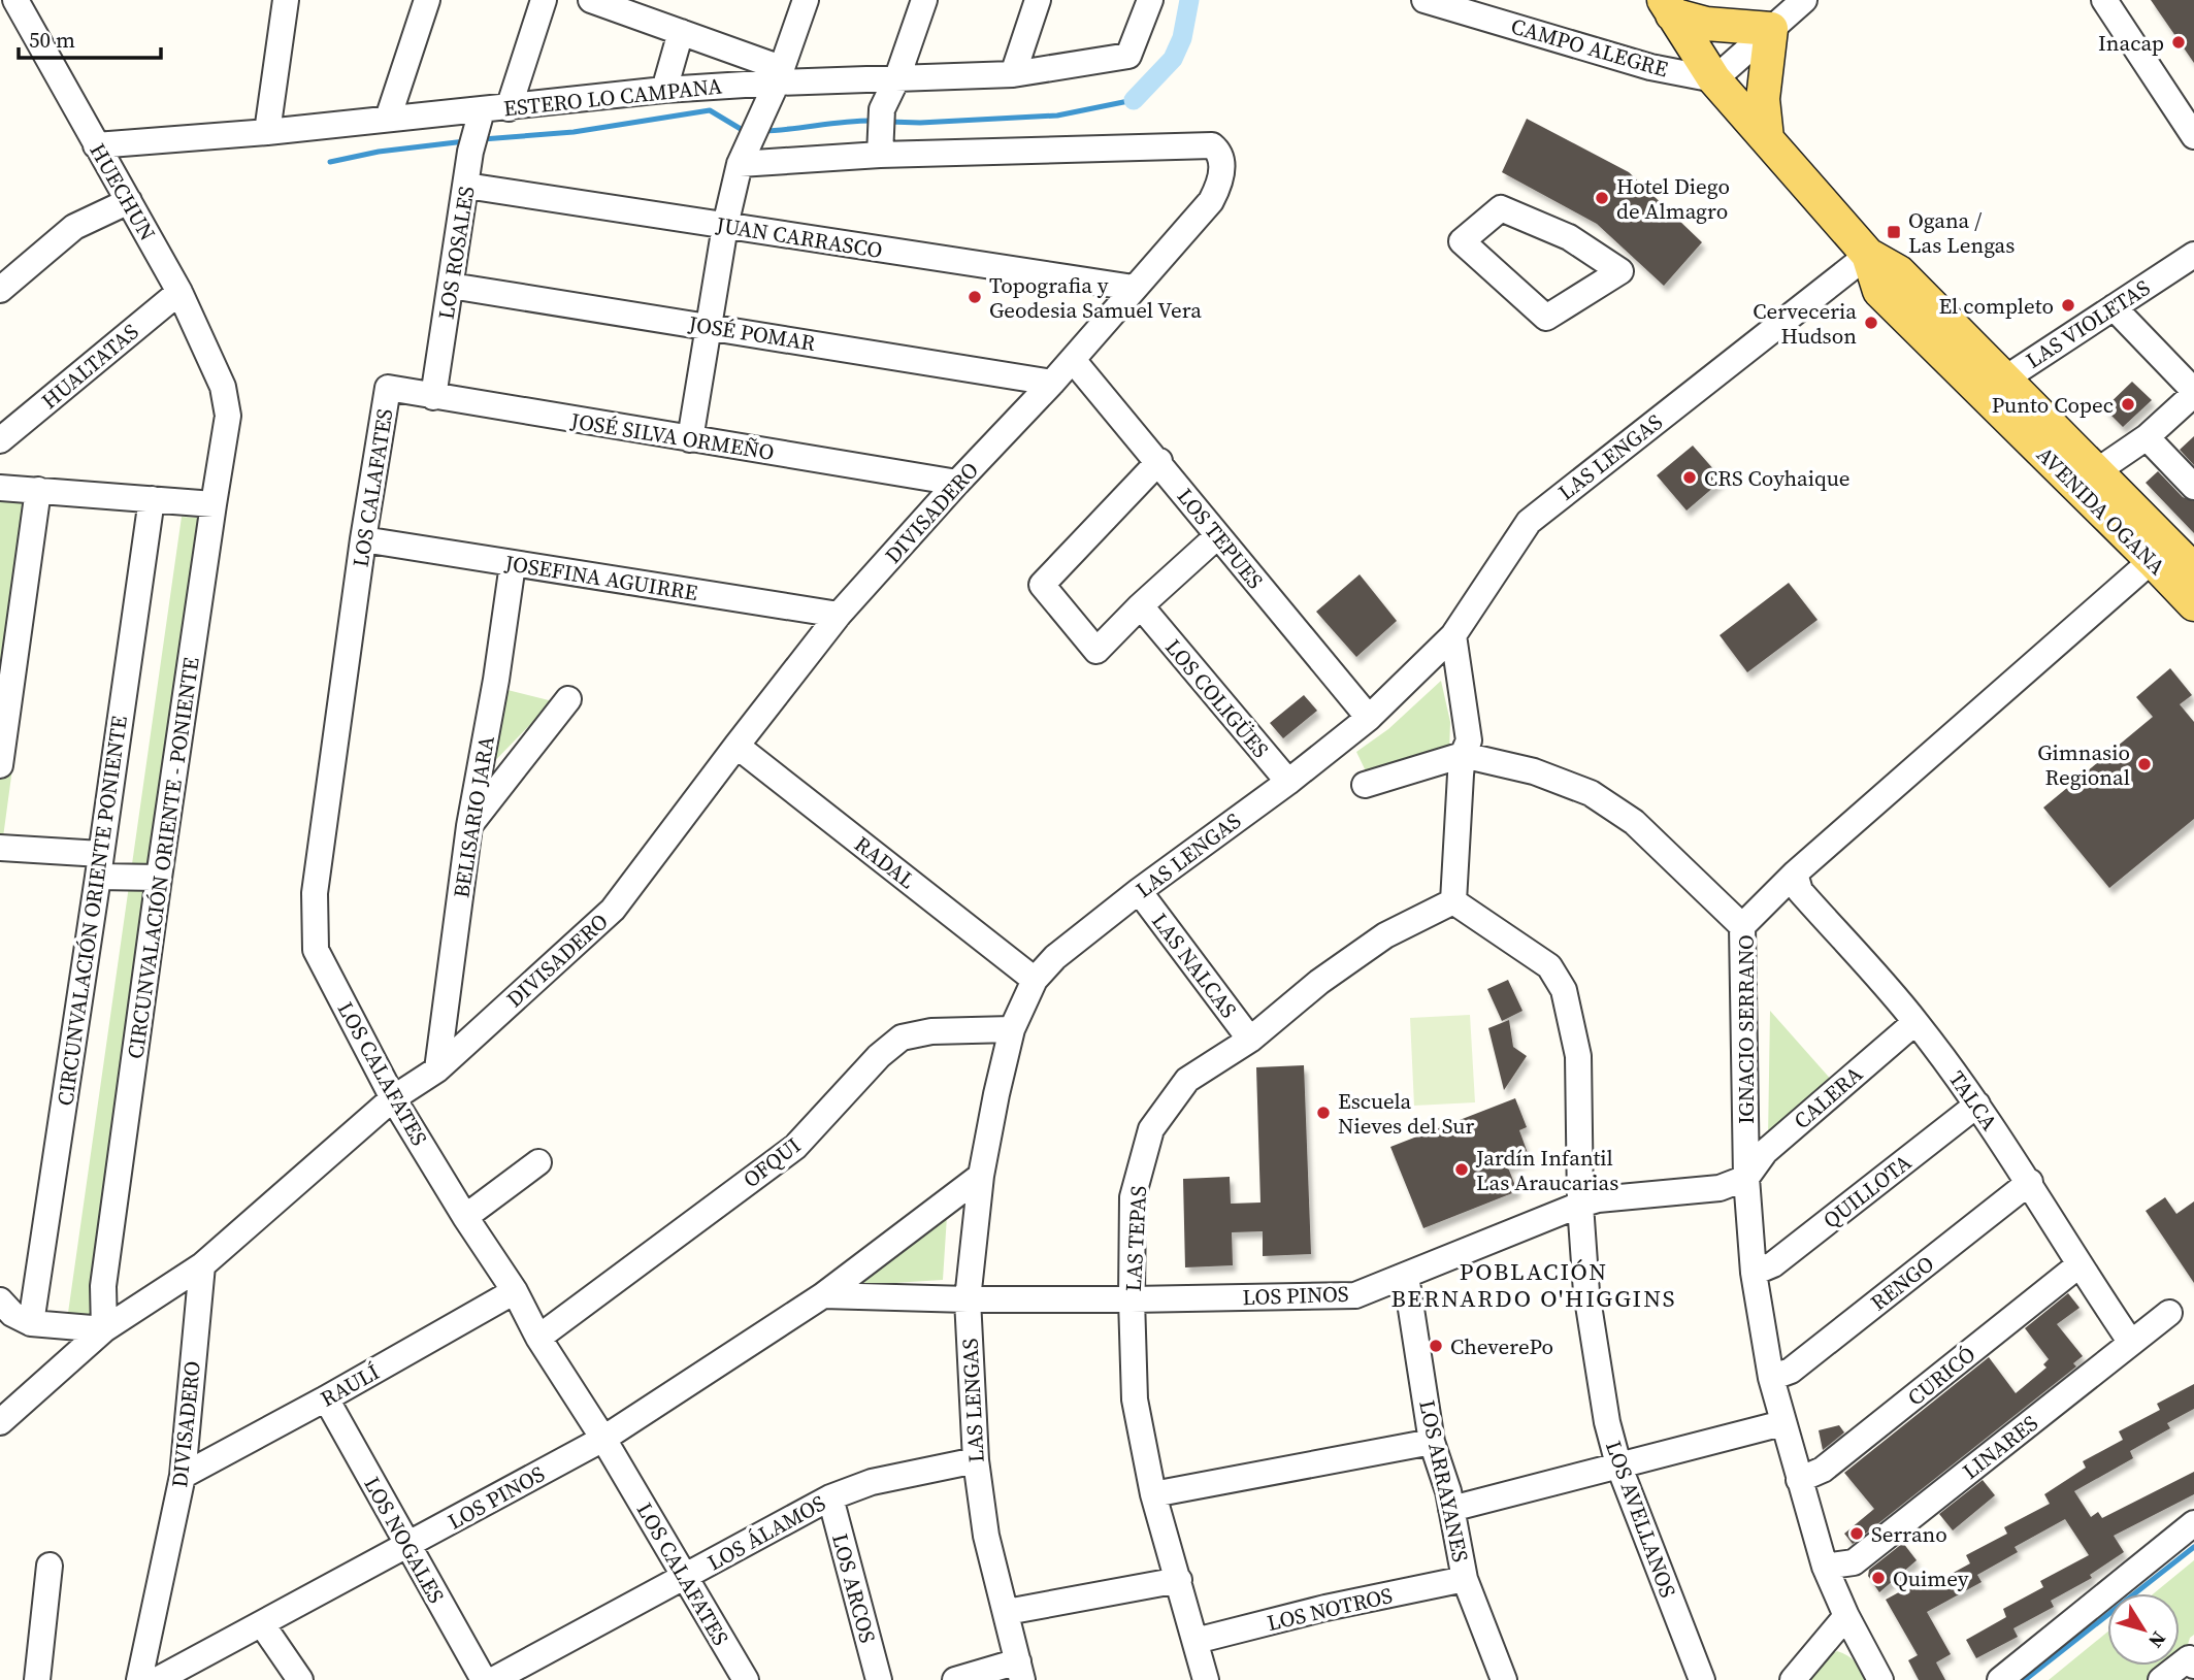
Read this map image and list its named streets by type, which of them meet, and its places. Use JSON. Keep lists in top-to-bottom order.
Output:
{
  "streets": {
    "main road": ["AVENIDA OGANA"],
    "street": [
      "CAMPO ALEGRE",
      "ESTERO LO CAMPANA",
      "HUECHUN",
      "JUAN CARRASCO",
      "LOS ROSALES",
      "LAS VIOLETAS",
      "JOSÉ POMAR",
      "HUALTATAS",
      "JOSÉ SILVA ORMEÑO",
      "LAS LENGAS",
      "LOS CALAFATES",
      "DIVISADERO",
      "LOS TEPUES",
      "JOSEFINA AGUIRRE",
      "LOS COLIGÜES",
      "BELISARIO JARA",
      "CIRCUNVALACIÓN ORIENTE - PONIENTE",
      "RADAL",
      "CIRCUNVALACIÓN ORIENTE PONIENTE",
      "LAS NALCAS",
      "IGNACIO SERRANO",
      "CALERA",
      "TALCA",
      "OFQUI",
      "QUILLOTA",
      "LAS TEPAS",
      "RENGO",
      "LOS PINOS",
      "CURICÓ",
      "RAULÍ",
      "LINARES",
      "LOS ARRAYANES",
      "LOS AVELLANOS",
      "LOS ÁLAMOS",
      "LOS NOGALES",
      "LOS ARCOS",
      "LOS NOTROS"
    ]
  },
  "crossings": [
    ["CAMPO ALEGRE", "AVENIDA OGANA"],
    ["ESTERO LO CAMPANA", "HUECHUN"],
    ["ESTERO LO CAMPANA", "LOS ROSALES"],
    ["HUECHUN", "HUALTATAS"],
    ["HUECHUN", "CIRCUNVALACIÓN ORIENTE - PONIENTE"],
    ["JUAN CARRASCO", "LOS ROSALES"],
    ["JUAN CARRASCO", "DIVISADERO"],
    ["LOS ROSALES", "JOSÉ POMAR"],
    ["LOS ROSALES", "JOSÉ SILVA ORMEÑO"],
    ["LAS VIOLETAS", "AVENIDA OGANA"],
    ["JOSÉ POMAR", "DIVISADERO"],
    ["JOSÉ SILVA ORMEÑO", "LOS CALAFATES"],
    ["JOSÉ SILVA ORMEÑO", "DIVISADERO"],
    ["LAS LENGAS", "AVENIDA OGANA"],
    ["LAS LENGAS", "LOS TEPUES"],
    ["LAS LENGAS", "LOS COLIGÜES"],
    ["LAS LENGAS", "RADAL"],
    ["LAS LENGAS", "LAS NALCAS"],
    ["LAS LENGAS", "OFQUI"],
    ["LAS LENGAS", "LOS PINOS"],
    ["LAS LENGAS", "LOS ÁLAMOS"],
    ["LOS CALAFATES", "DIVISADERO"],
    ["LOS CALAFATES", "JOSEFINA AGUIRRE"],
    ["LOS CALAFATES", "OFQUI"],
    ["LOS CALAFATES", "LOS PINOS"],
    ["LOS CALAFATES", "RAULÍ"],
    ["LOS CALAFATES", "LOS ÁLAMOS"],
    ["AVENIDA OGANA", "IGNACIO SERRANO"],
    ["DIVISADERO", "LOS TEPUES"],
    ["DIVISADERO", "JOSEFINA AGUIRRE"],
    ["DIVISADERO", "BELISARIO JARA"],
    ["DIVISADERO", "RADAL"],
    ["DIVISADERO", "RAULÍ"],
    ["JOSEFINA AGUIRRE", "BELISARIO JARA"],
    ["LAS NALCAS", "LAS TEPAS"],
    ["IGNACIO SERRANO", "CALERA"],
    ["IGNACIO SERRANO", "TALCA"],
    ["IGNACIO SERRANO", "QUILLOTA"],
    ["IGNACIO SERRANO", "RENGO"],
    ["IGNACIO SERRANO", "LOS PINOS"],
    ["IGNACIO SERRANO", "CURICÓ"],
    ["IGNACIO SERRANO", "LINARES"],
    ["CALERA", "TALCA"],
    ["CALERA", "LOS PINOS"],
    ["TALCA", "QUILLOTA"],
    ["TALCA", "RENGO"],
    ["TALCA", "CURICÓ"],
    ["TALCA", "LINARES"],
    ["LAS TEPAS", "LOS PINOS"],
    ["LAS TEPAS", "LOS AVELLANOS"],
    ["LAS TEPAS", "LOS NOTROS"],
    ["LOS PINOS", "LOS ARRAYANES"],
    ["LOS PINOS", "LOS AVELLANOS"],
    ["LOS PINOS", "LOS NOGALES"],
    ["RAULÍ", "LOS NOGALES"],
    ["LOS ARRAYANES", "LOS NOTROS"],
    ["LOS ÁLAMOS", "LOS ARCOS"]
  ],
  "districts": ["POBLACIÓN BERNARDO O'HIGGINS"],
  "places": {
    "other": [
      "Inacap",
      "Hotel Diego de Almagro",
      "Topografia y Geodesia Samuel Vera",
      "El completo",
      "Cerveceria Hudson",
      "Punto Copec",
      "CRS Coyhaique",
      "Gimnasio Regional",
      "Escuela Nieves del Sur",
      "Jardín Infantil Las Araucarias",
      "CheverePo",
      "Serrano",
      "Quimey"
    ],
    "transit": ["Ogana / Las Lengas"]
  },
  "scale_bar": "50 m",
  "north": "bottom right"
}
